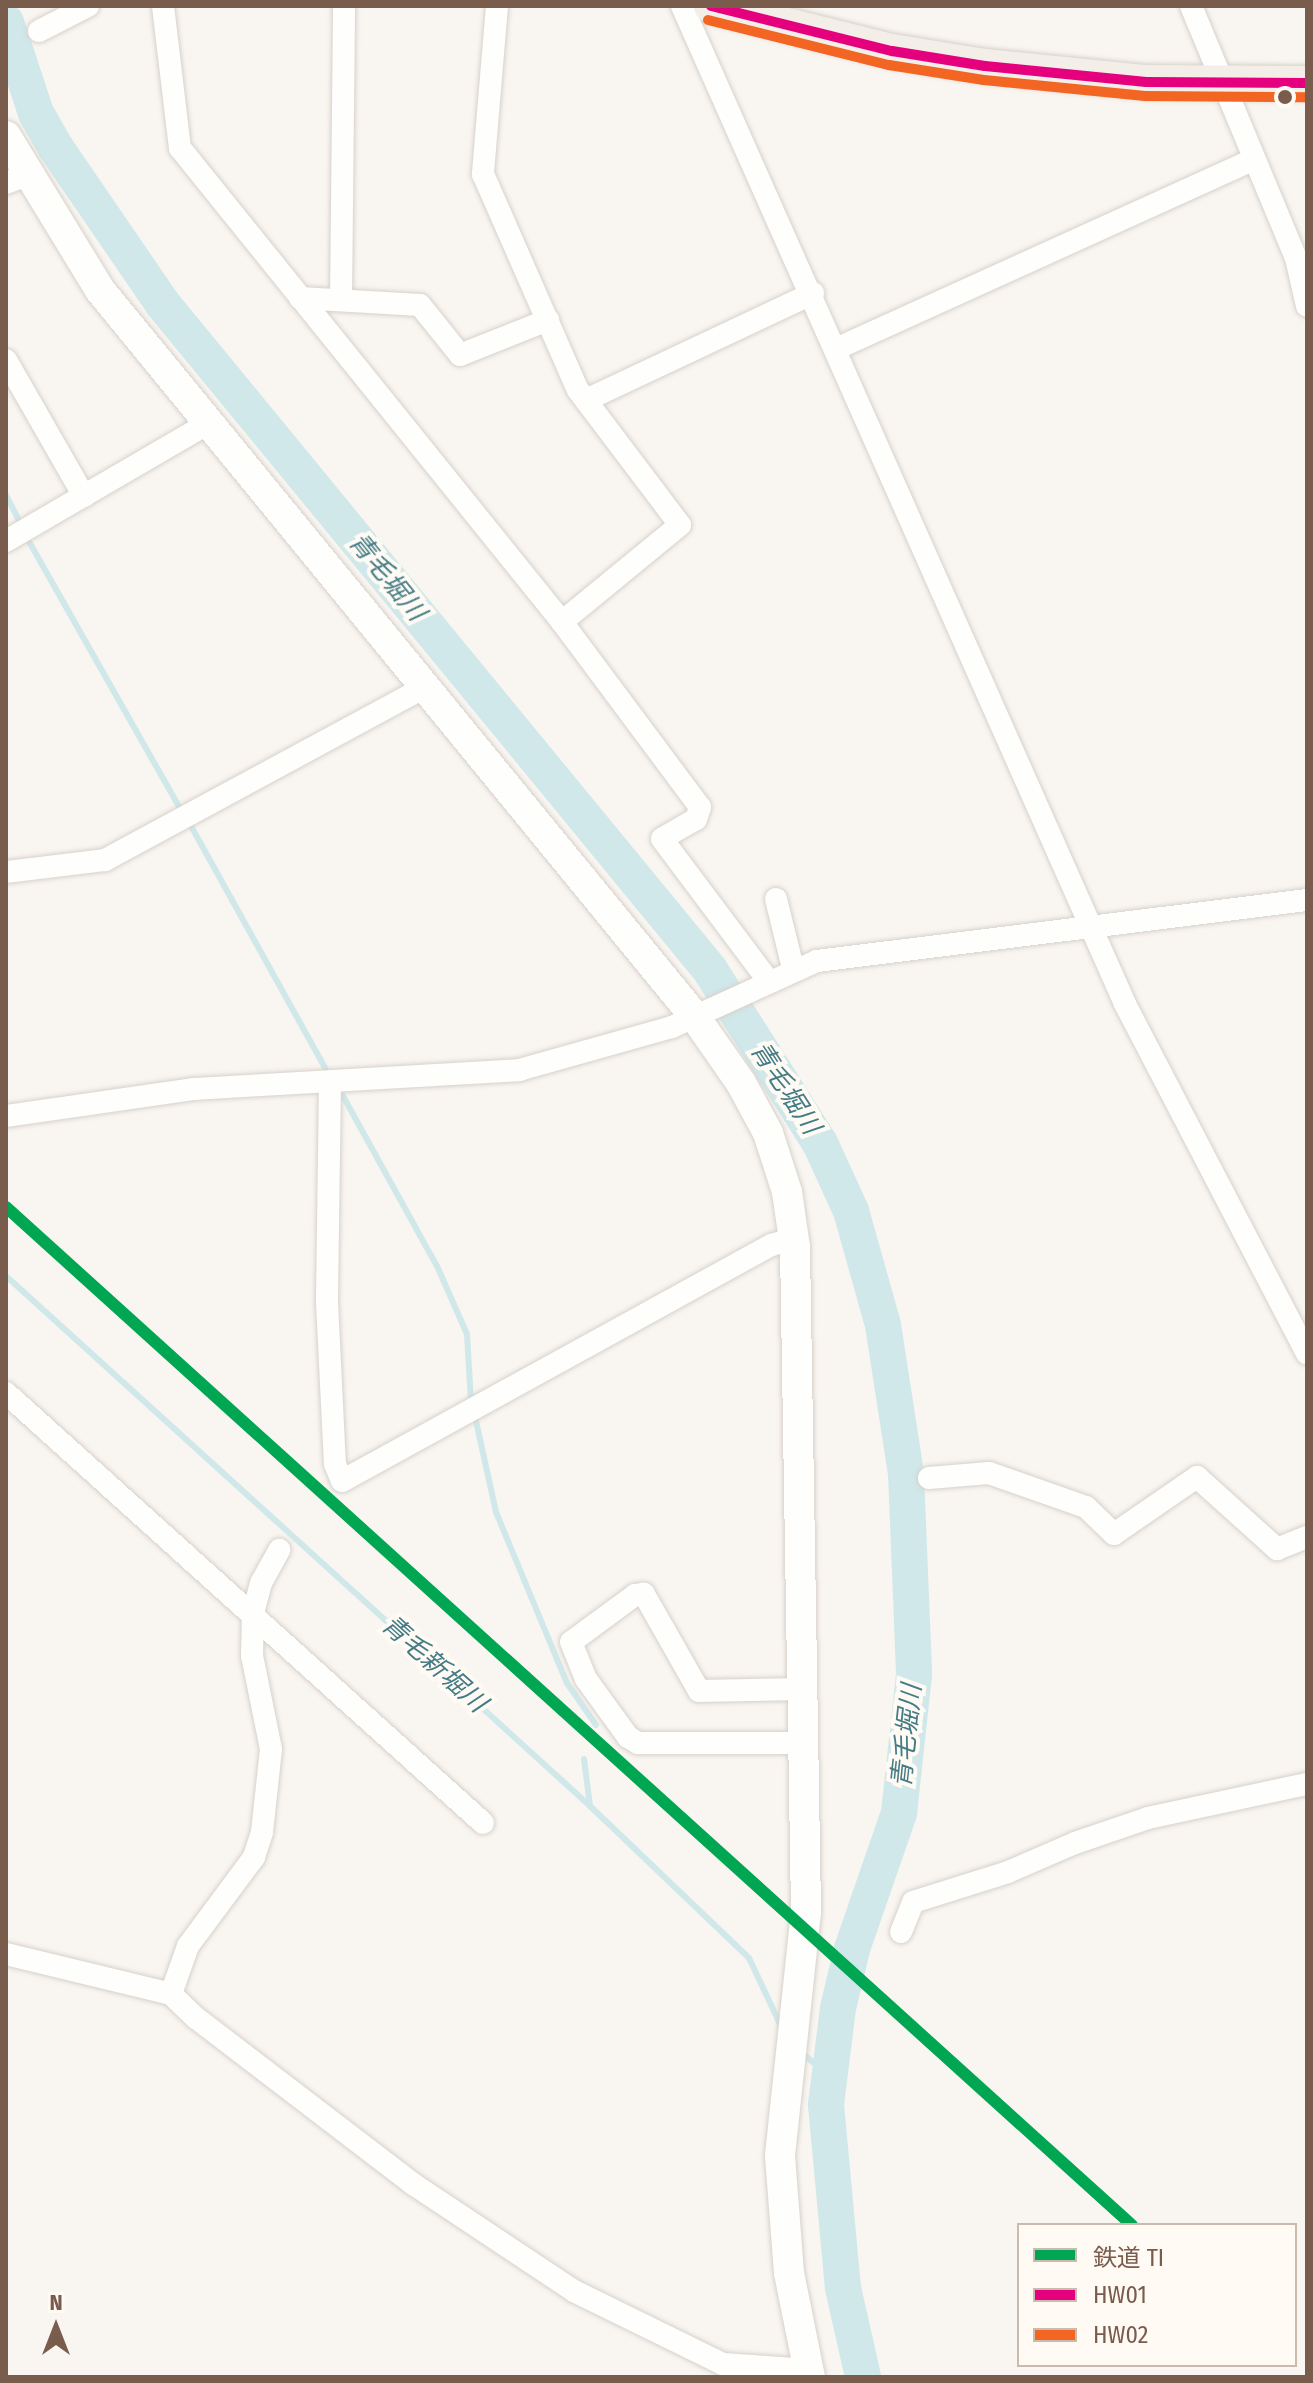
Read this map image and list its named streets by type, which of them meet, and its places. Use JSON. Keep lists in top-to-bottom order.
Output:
{
  "water": ["青毛堀川", "青毛新堀川"],
  "lines": ["transit line HW01", "transit line HW02", "rail line TI"],
  "legend": ["鉄道 TI", "HW01", "HW02"],
  "north": "top"
}
